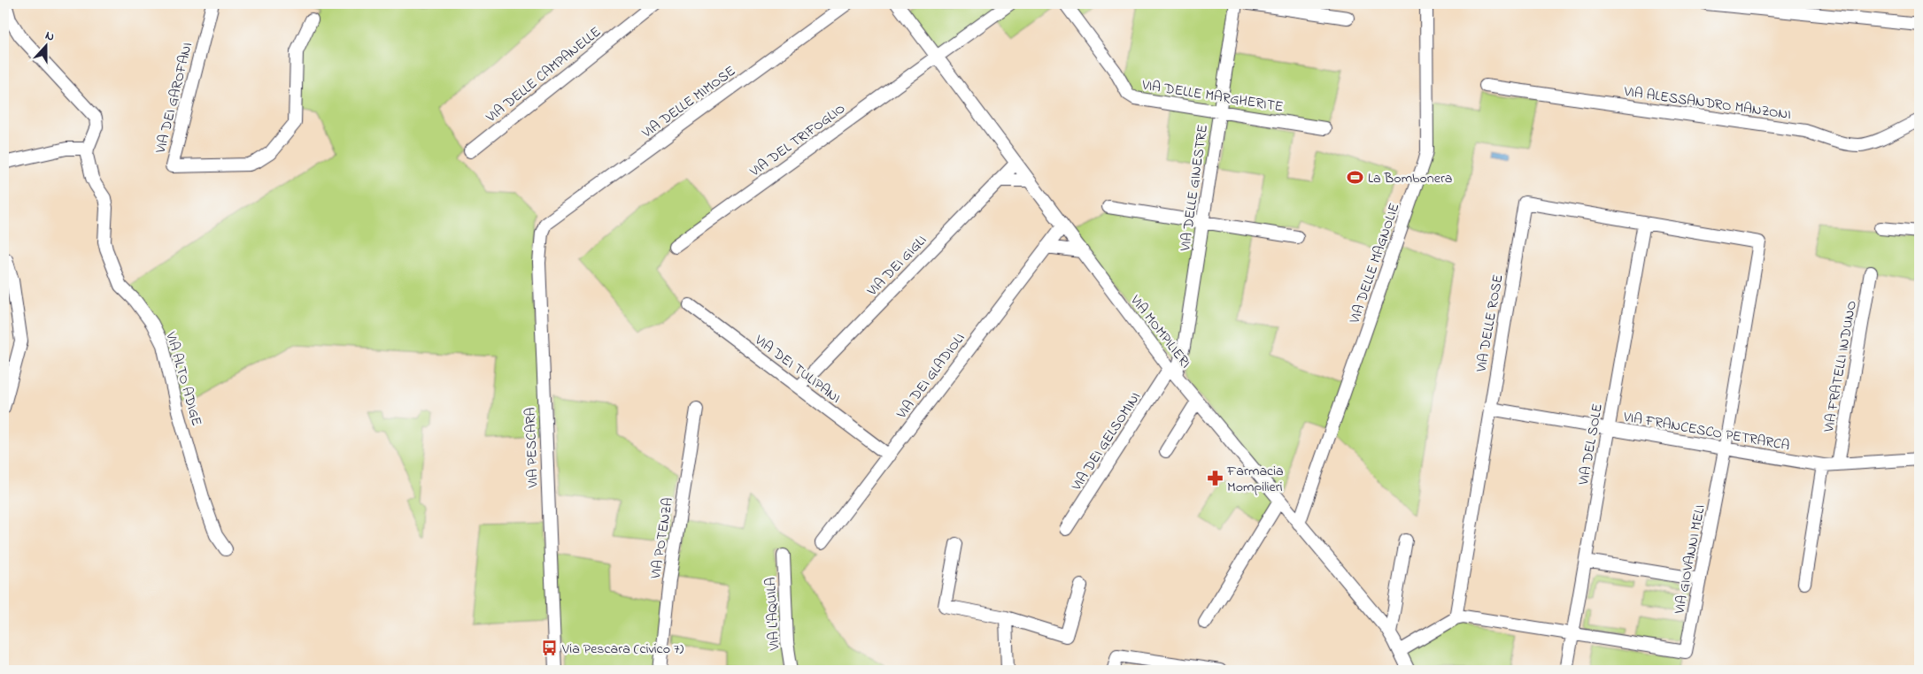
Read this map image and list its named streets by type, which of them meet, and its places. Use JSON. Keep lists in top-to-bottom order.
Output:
{
  "streets": {
    "street": [
      "VIA DELLE CAMPANELLE",
      "VIA DELLE MARGHERITE",
      "VIA DEI GAROFANI",
      "VIA DELLE MIMOSE",
      "VIA ALESSANDRO MANZONI",
      "VIA DEL TRIFOGLIO",
      "VIA DELLE GINESTRE",
      "VIA DELLE MAGNOLIE",
      "VIA DEI GIGLI",
      "VIA DELLE ROSE",
      "VIA MOMPILIERI",
      "VIA FRATELLI INDUNO",
      "VIA DEI TULIPANI",
      "VIA DEI GLADIOLI",
      "VIA ALTO ADIGE",
      "VIA FRANCESCO PETRARCA",
      "VIA DEI GELSOMINI",
      "VIA DEL SOLE",
      "VIA PESCARA",
      "VIA POTENZA",
      "VIA GIOVANNI MELI",
      "VIA L'AQUILA"
    ]
  },
  "crossings": [
    ["VIA DELLE MARGHERITE", "VIA DELLE GINESTRE"],
    ["VIA DELLE MIMOSE", "VIA PESCARA"],
    ["VIA DEL TRIFOGLIO", "VIA MOMPILIERI"],
    ["VIA DELLE GINESTRE", "VIA MOMPILIERI"],
    ["VIA DELLE GINESTRE", "VIA DEI GELSOMINI"],
    ["VIA DELLE MAGNOLIE", "VIA MOMPILIERI"],
    ["VIA DEI GIGLI", "VIA MOMPILIERI"],
    ["VIA DEI GIGLI", "VIA DEI TULIPANI"],
    ["VIA DELLE ROSE", "VIA FRANCESCO PETRARCA"],
    ["VIA DELLE ROSE", "VIA DEL SOLE"],
    ["VIA DELLE ROSE", "VIA GIOVANNI MELI"],
    ["VIA MOMPILIERI", "VIA DEI GLADIOLI"],
    ["VIA MOMPILIERI", "VIA DEI GELSOMINI"],
    ["VIA FRATELLI INDUNO", "VIA FRANCESCO PETRARCA"],
    ["VIA DEI TULIPANI", "VIA DEI GLADIOLI"],
    ["VIA FRANCESCO PETRARCA", "VIA DEL SOLE"],
    ["VIA FRANCESCO PETRARCA", "VIA GIOVANNI MELI"],
    ["VIA DEL SOLE", "VIA GIOVANNI MELI"]
  ],
  "places": {
    "sports": ["La Bombonera"],
    "pharmacy": ["Farmacia Mompilieri"],
    "bus stop": ["Via Pescara (civico 7)"]
  },
  "north": "top"
}
